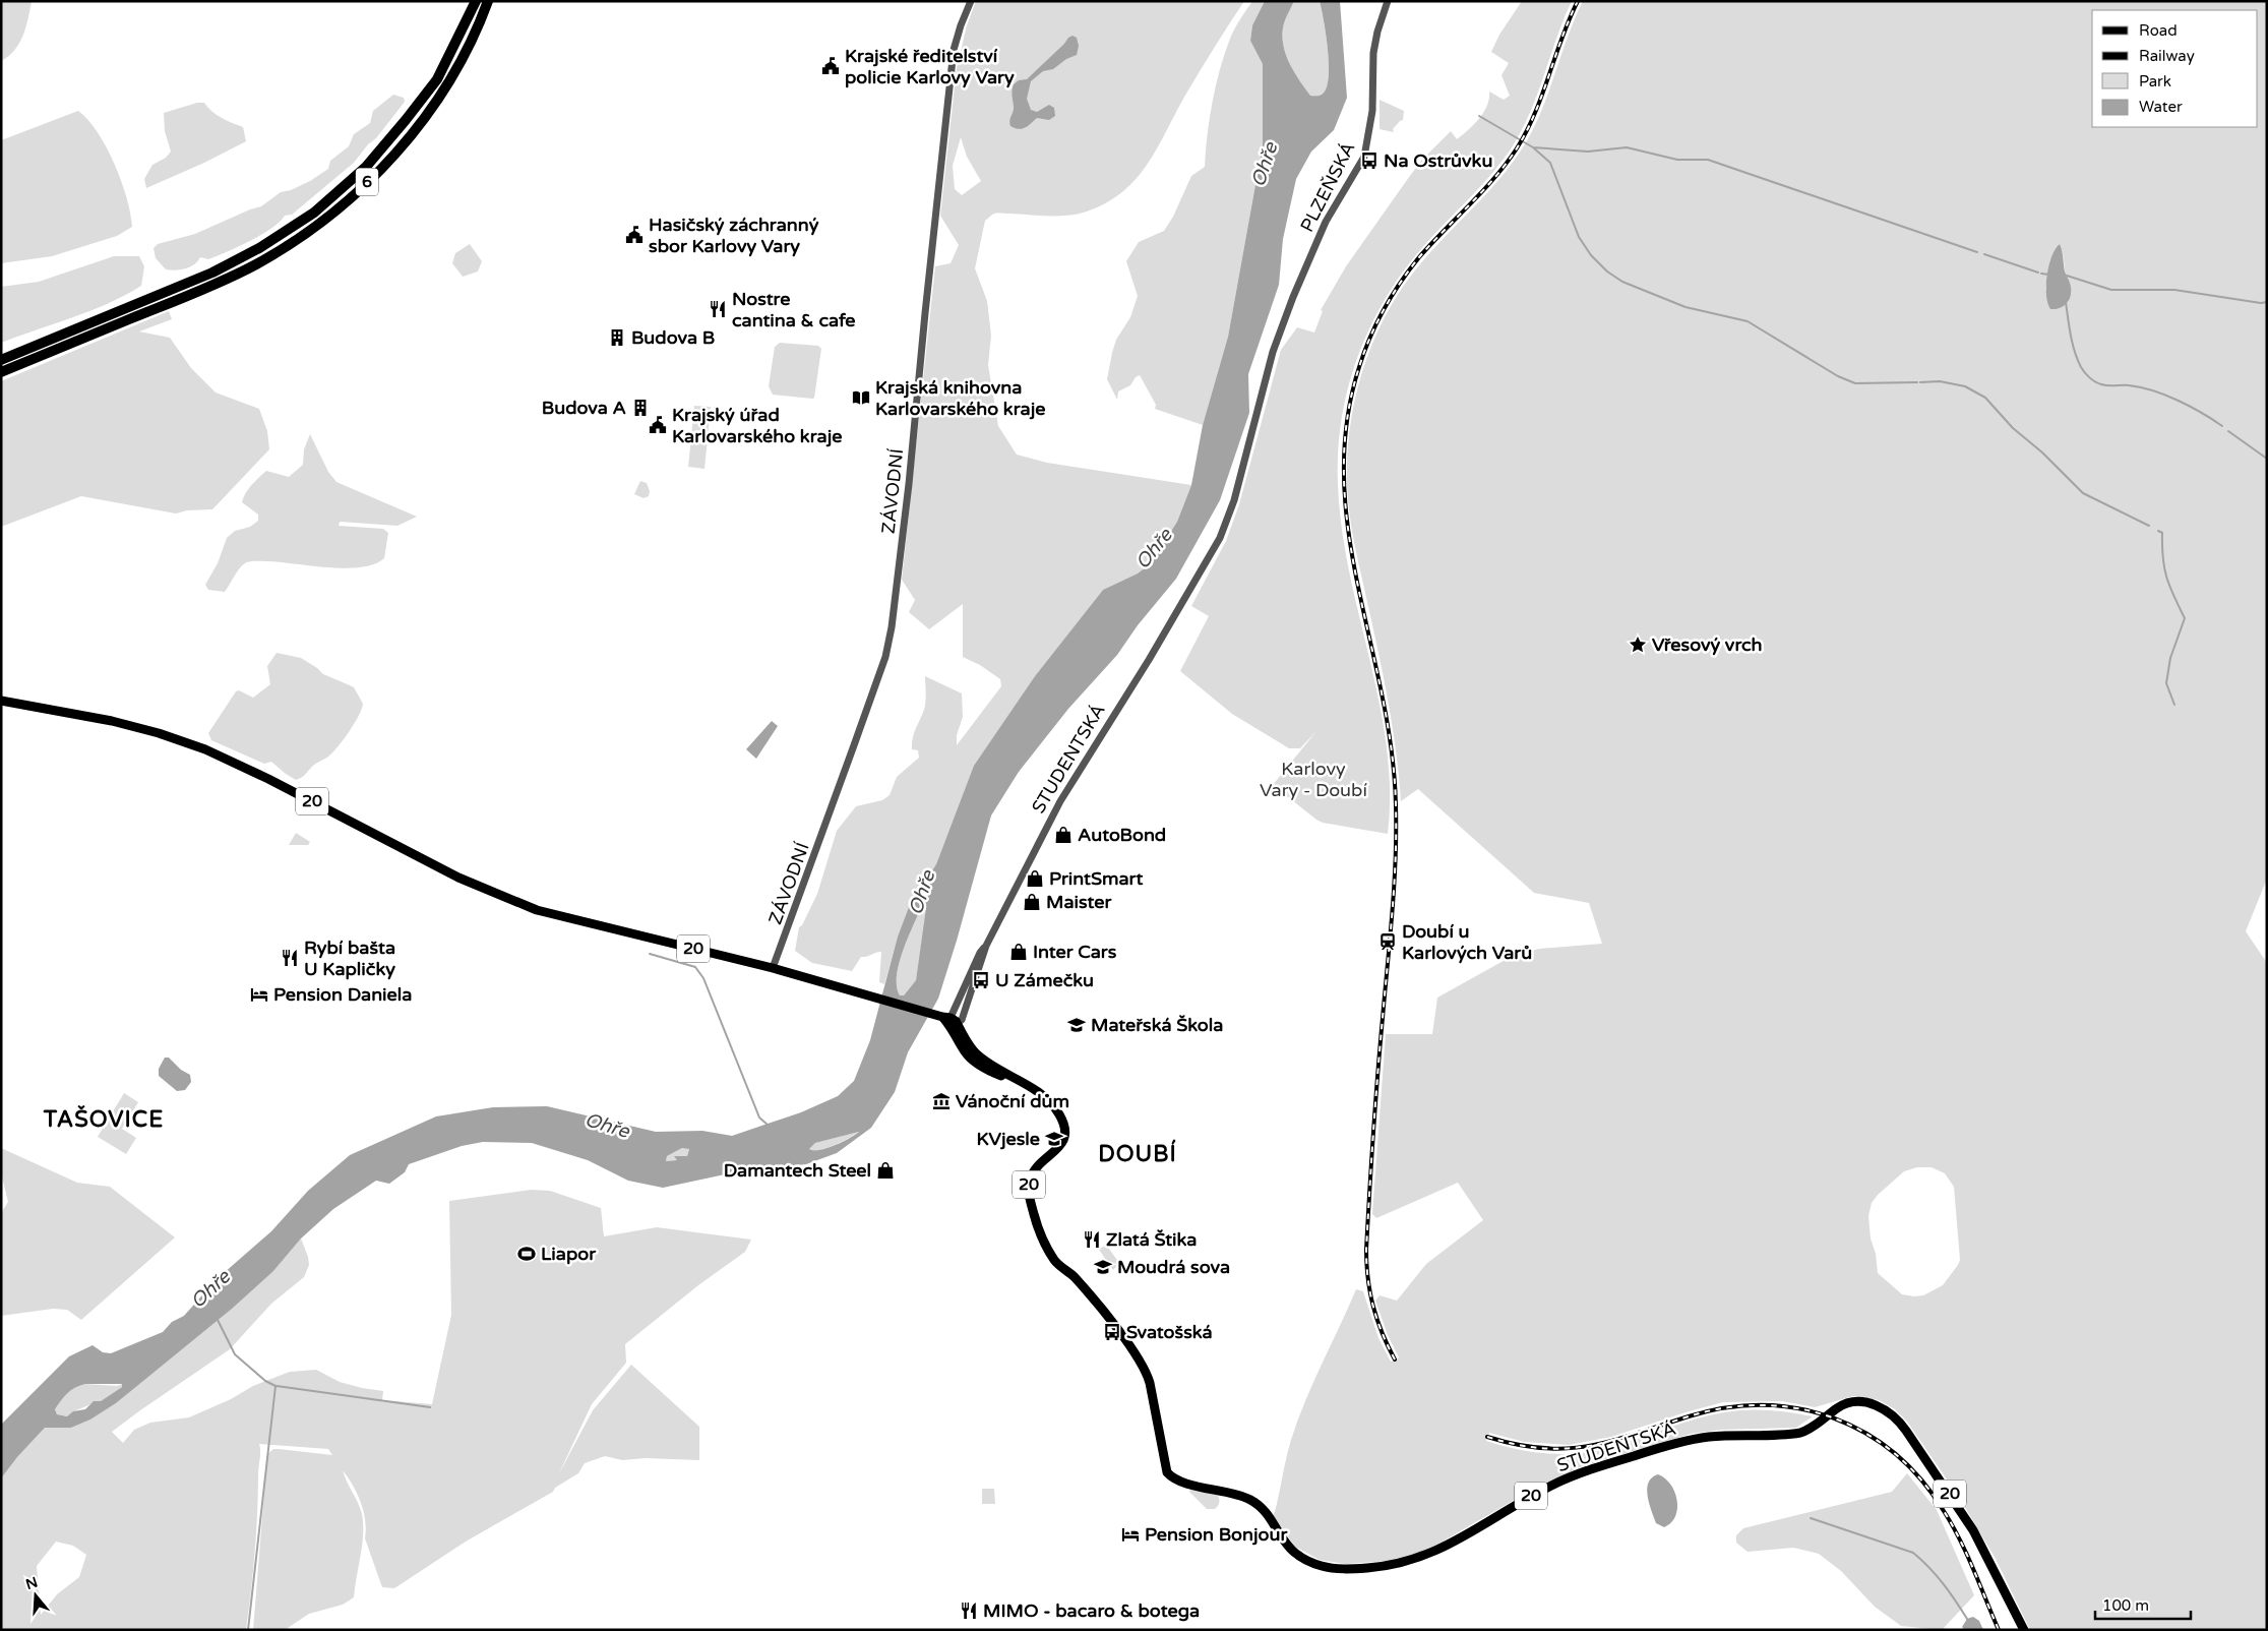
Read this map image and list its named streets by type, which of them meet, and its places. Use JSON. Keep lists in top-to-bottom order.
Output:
{
  "streets": {
    "highway": ["6"],
    "main road": ["STUDENTSKÁ", "20"],
    "street": ["PLZEŇSKÁ", "ZÁVODNÍ"]
  },
  "crossings": [
    ["PLZEŇSKÁ", "STUDENTSKÁ"],
    ["ZÁVODNÍ", "20"],
    ["STUDENTSKÁ", "20"]
  ],
  "districts": ["TAŠOVICE", "DOUBÍ"],
  "water": ["Ohře"],
  "parks": ["Karlovy Vary - Doubí"],
  "places": {
    "public building": ["Krajské ředitelství policie Karlovy Vary", "Hasičský záchranný sbor Karlovy Vary", "Krajský úřad Karlovarského kraje"],
    "bus stop": ["Na Ostrůvku", "U Zámečku", "Svatošská"],
    "restaurant": [
      "Nostre cantina & cafe",
      "Rybí bašta U Kapličky",
      "Zlatá Štika",
      "MIMO - bacaro & botega"
    ],
    "building": ["Budova B", "Budova A"],
    "library": ["Krajská knihovna Karlovarského kraje"],
    "place": ["Vřesový vrch"],
    "shop": [
      "AutoBond",
      "PrintSmart",
      "Maister",
      "Inter Cars",
      "Damantech Steel"
    ],
    "station": ["Doubí u Karlových Varů"],
    "hotel": ["Pension Daniela", "Pension Bonjour"],
    "school or university": ["Mateřská Škola", "KVjesle", "Moudrá sova"],
    "museum": ["Vánoční dům"],
    "sports": ["Liapor"]
  },
  "legend": [
    "Road",
    "Railway",
    "Park",
    "Water"
  ],
  "scale_bar": "100 m",
  "north": "top"
}
